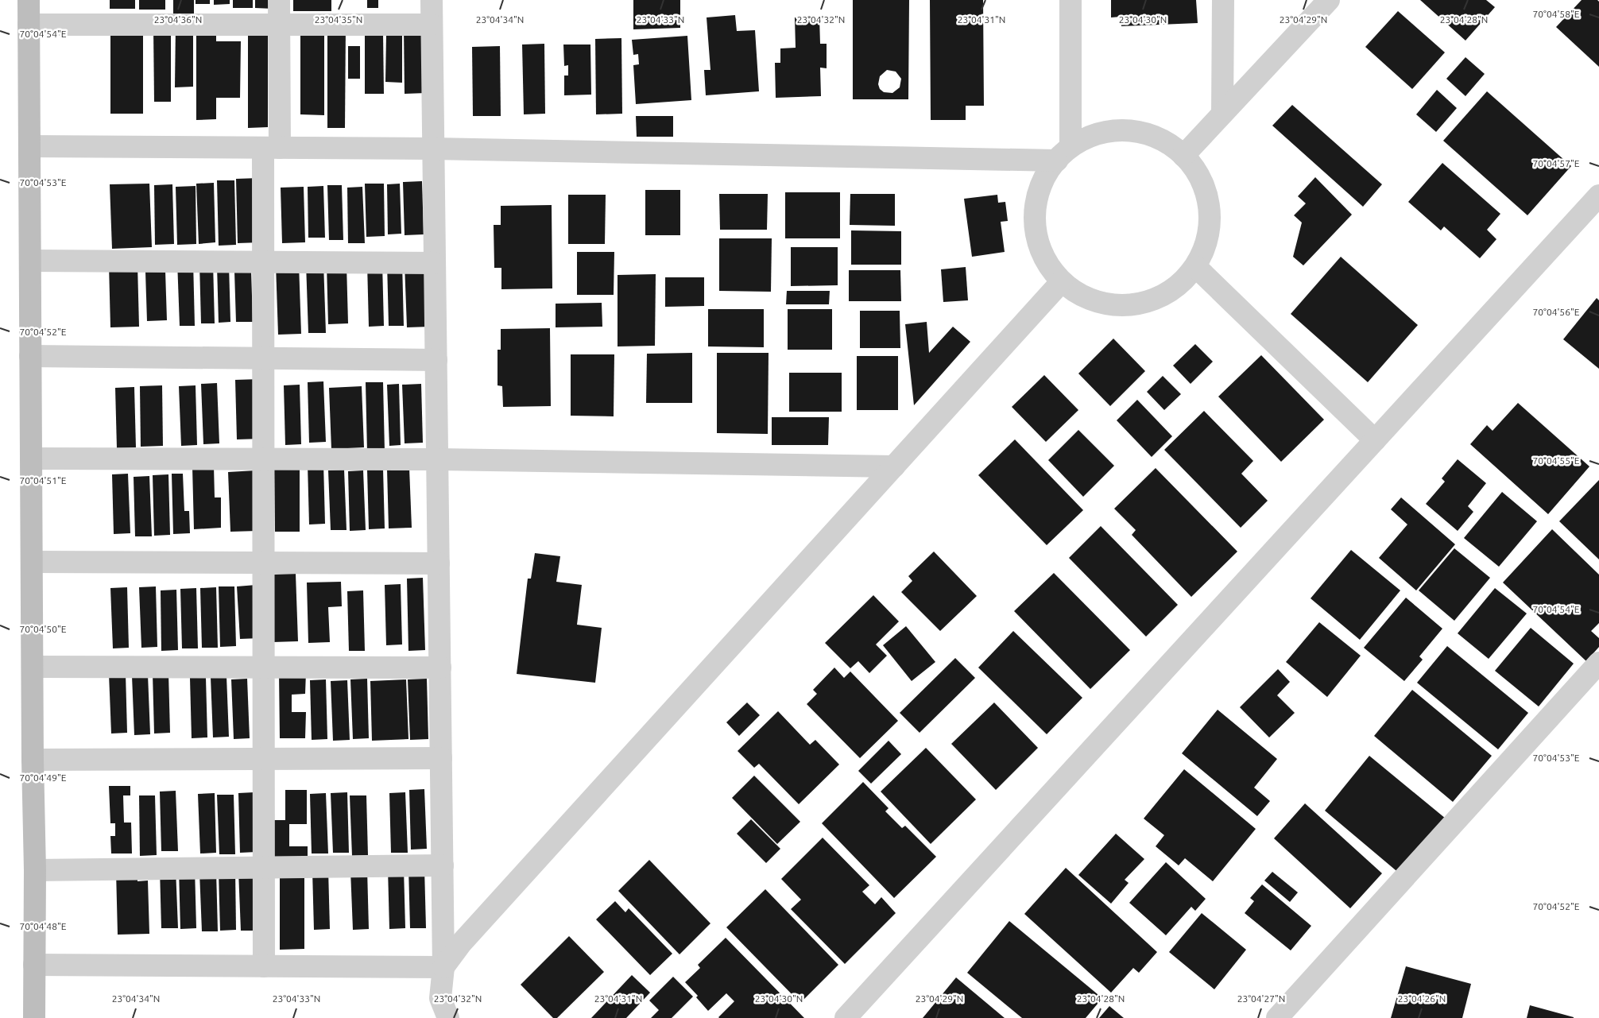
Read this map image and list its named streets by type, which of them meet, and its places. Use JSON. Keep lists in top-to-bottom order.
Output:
{
  "coordinates": [
    "70°04'58\"E",
    "23°04'36\"N",
    "23°04'35\"N",
    "23°04'34\"N",
    "23°04'33\"N",
    "23°04'32\"N",
    "23°04'31\"N",
    "23°04'30\"N",
    "23°04'29\"N",
    "23°04'28\"N",
    "70°04'54\"E",
    "70°04'57\"E",
    "70°04'53\"E",
    "70°04'56\"E",
    "70°04'52\"E",
    "70°04'55\"E",
    "70°04'51\"E",
    "70°04'50\"E",
    "70°04'49\"E",
    "70°04'48\"E",
    "23°04'27\"N",
    "23°04'26\"N"
  ]
}
